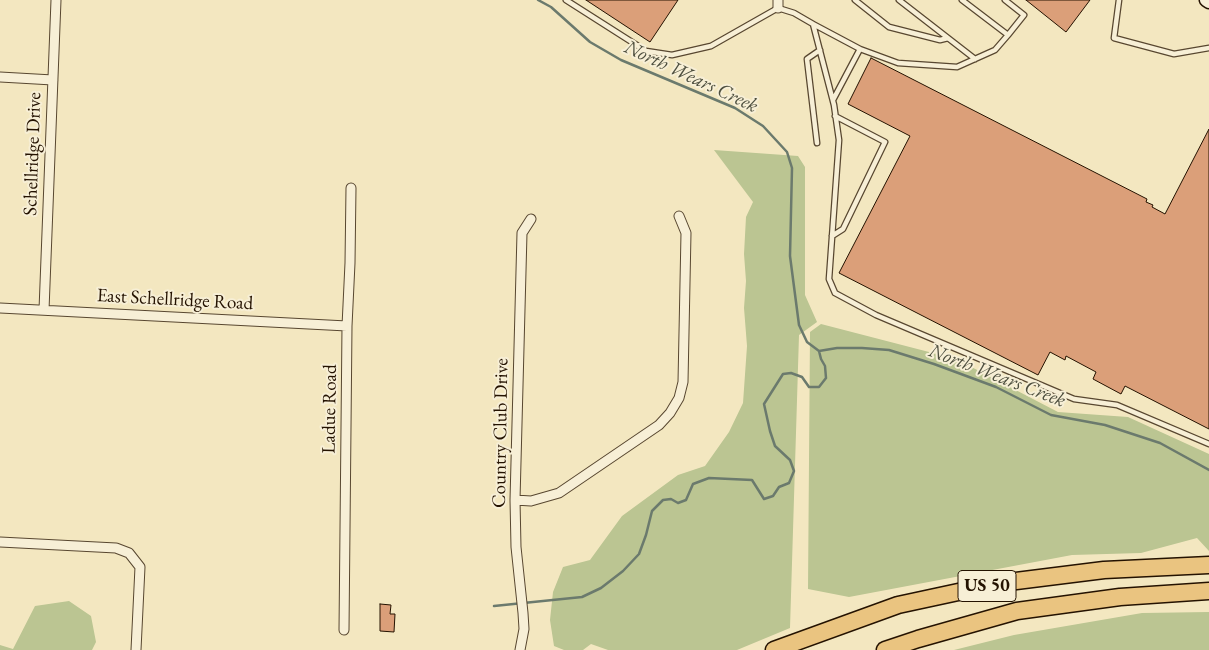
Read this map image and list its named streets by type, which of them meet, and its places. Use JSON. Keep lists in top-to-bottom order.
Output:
{
  "streets": {
    "highway": ["US 50"],
    "street": [
      "Schellridge Drive",
      "East Schellridge Road",
      "Ladue Road",
      "Country Club Drive"
    ]
  },
  "crossings": [
    ["Schellridge Drive", "East Schellridge Road"],
    ["East Schellridge Road", "Ladue Road"]
  ],
  "water": ["North Wears Creek"]
}
